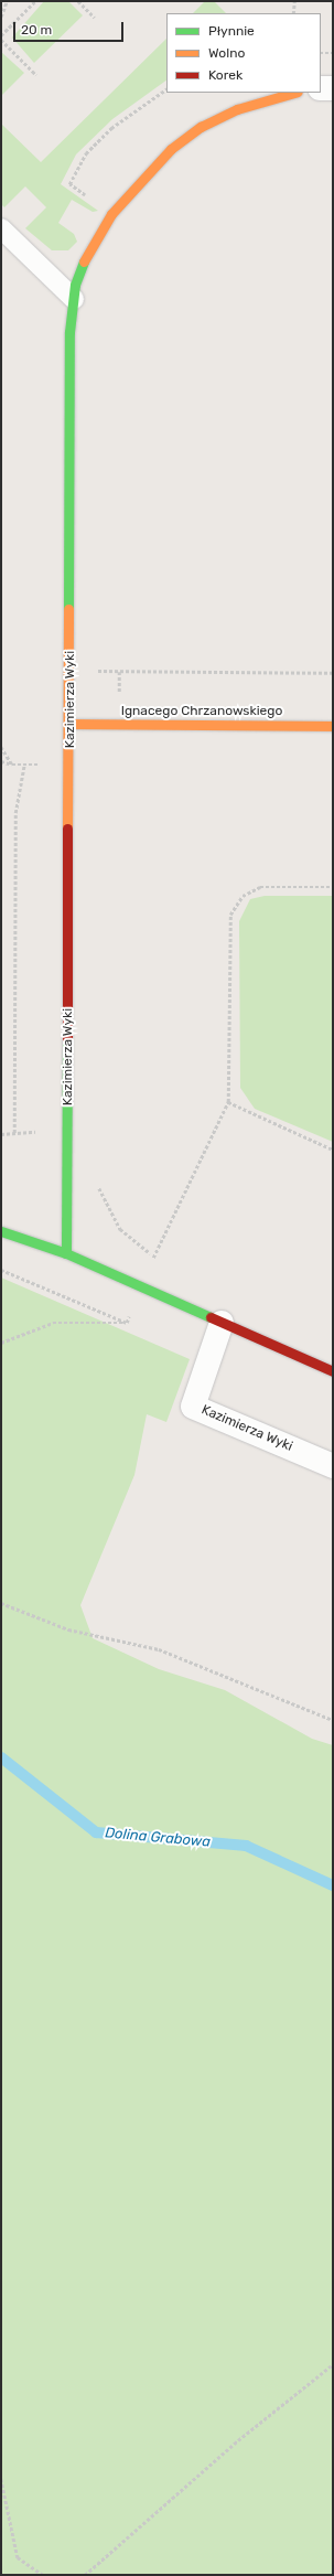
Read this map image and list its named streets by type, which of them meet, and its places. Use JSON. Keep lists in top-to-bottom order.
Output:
{
  "streets": {
    "street": ["Kazimierza Wyki", "Ignacego Chrzanowskiego"]
  },
  "crossings": [
    ["Kazimierza Wyki", "Ignacego Chrzanowskiego"]
  ],
  "water": ["Dolina Grabowa"],
  "legend": ["Płynnie", "Wolno", "Korek"],
  "scale_bar": "20 m"
}
